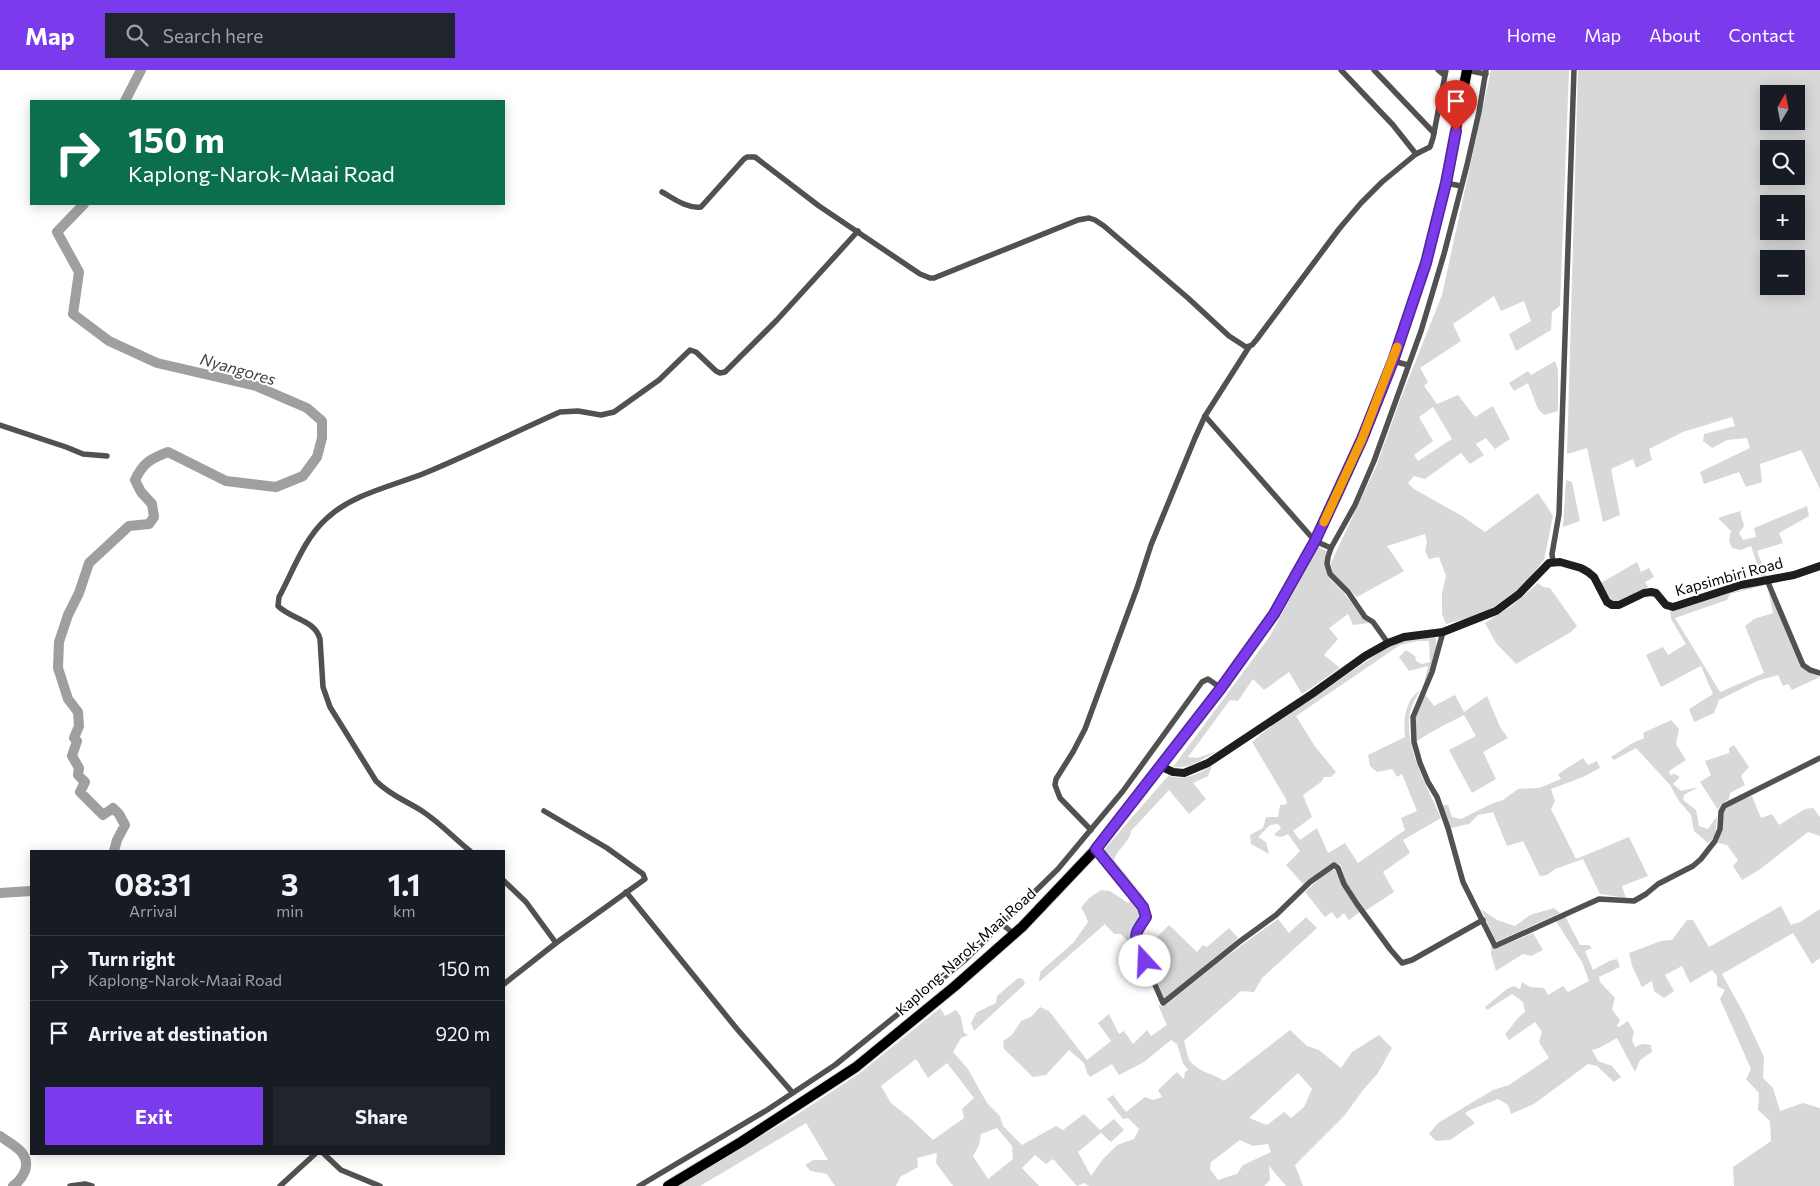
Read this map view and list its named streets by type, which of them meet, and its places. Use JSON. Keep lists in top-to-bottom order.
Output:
{
  "streets": {
    "highway": ["Kaplong-Narok-Maai Road"],
    "street": ["Kapsimbiri Road"]
  },
  "water": ["Nyangores"],
  "north": "top",
  "page": {
    "header": "Map",
    "search": "Search here",
    "nav": [
      "Home",
      "Map",
      "About",
      "Contact"
    ],
    "map_buttons": ["+", "−"],
    "turn": ["150 m", "Kaplong-Narok-Maai Road"],
    "eta": [
      "08:31",
      "Arrival",
      "3",
      "min",
      "1.1",
      "km"
    ],
    "list": [
      {
        "name": "Turn right",
        "note": "Kaplong-Narok-Maai Road",
        "value": "150 m"
      },
      {
        "name": "Arrive at destination",
        "value": "920 m"
      }
    ],
    "buttons": ["Exit", "Share"]
  }
}
